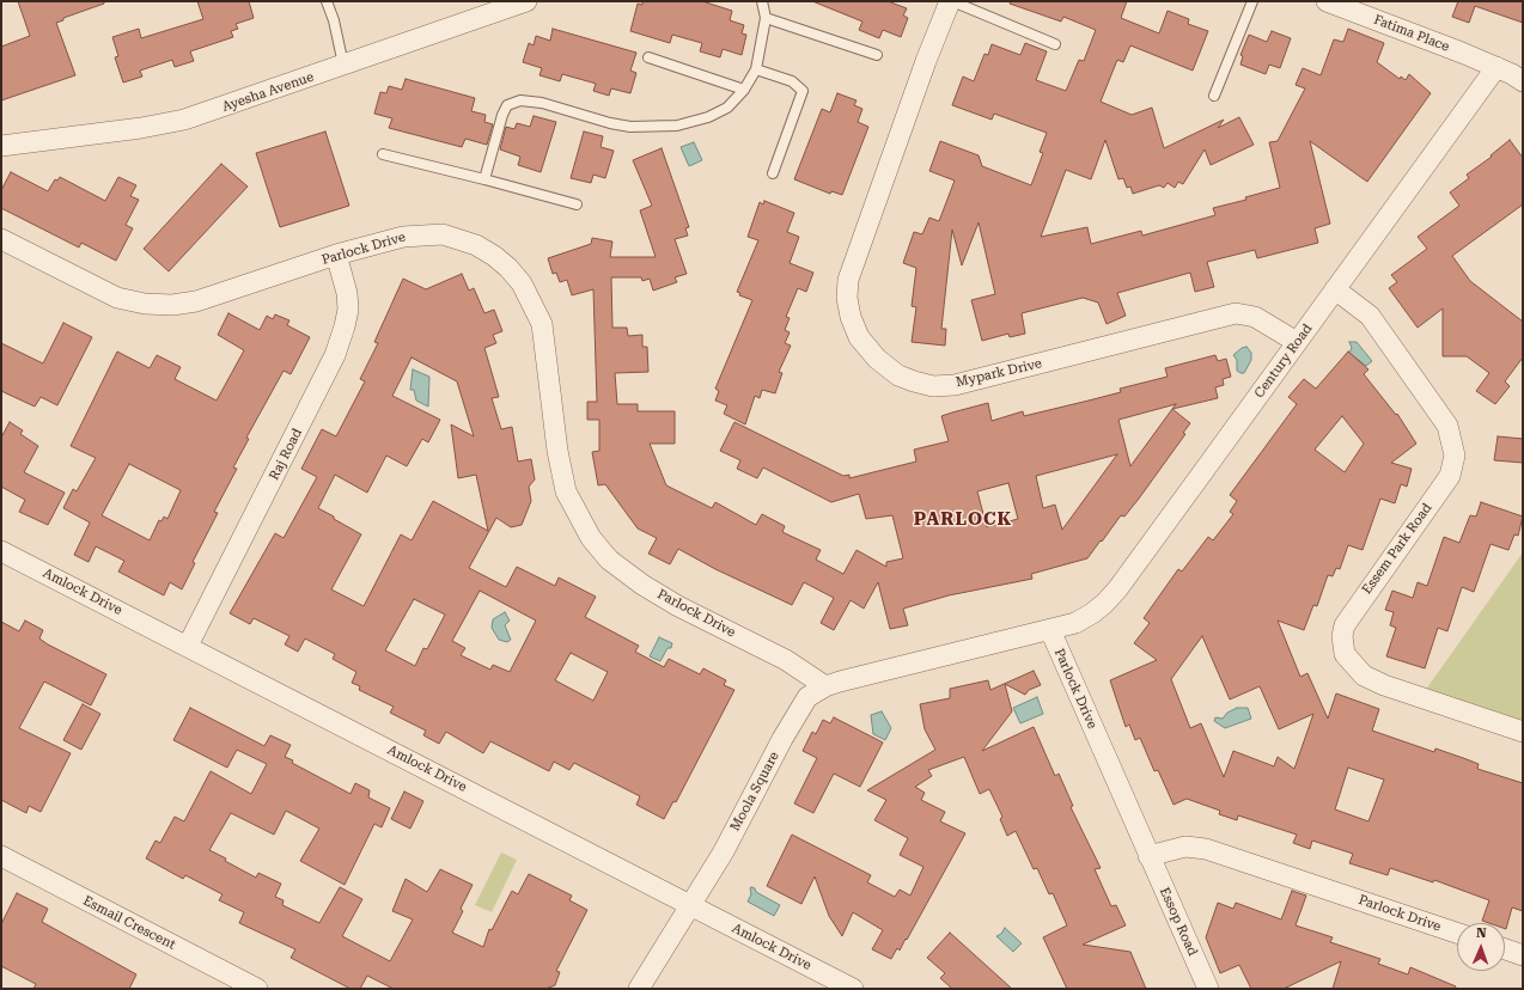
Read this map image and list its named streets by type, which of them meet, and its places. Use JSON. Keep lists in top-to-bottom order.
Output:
{
  "streets": {
    "street": [
      "Fatima Place",
      "Ayesha Avenue",
      "Parlock Drive",
      "Century Road",
      "Mypark Drive",
      "Raj Road",
      "Essem Park Road",
      "Amlock Drive",
      "Moola Square",
      "Essop Road",
      "Esmail Crescent"
    ]
  },
  "crossings": [
    ["Fatima Place", "Century Road"],
    ["Parlock Drive", "Century Road"],
    ["Parlock Drive", "Raj Road"],
    ["Parlock Drive", "Moola Square"],
    ["Parlock Drive", "Essop Road"],
    ["Century Road", "Mypark Drive"],
    ["Century Road", "Essem Park Road"],
    ["Raj Road", "Amlock Drive"],
    ["Amlock Drive", "Moola Square"]
  ],
  "districts": ["PARLOCK"],
  "north": "top"
}
